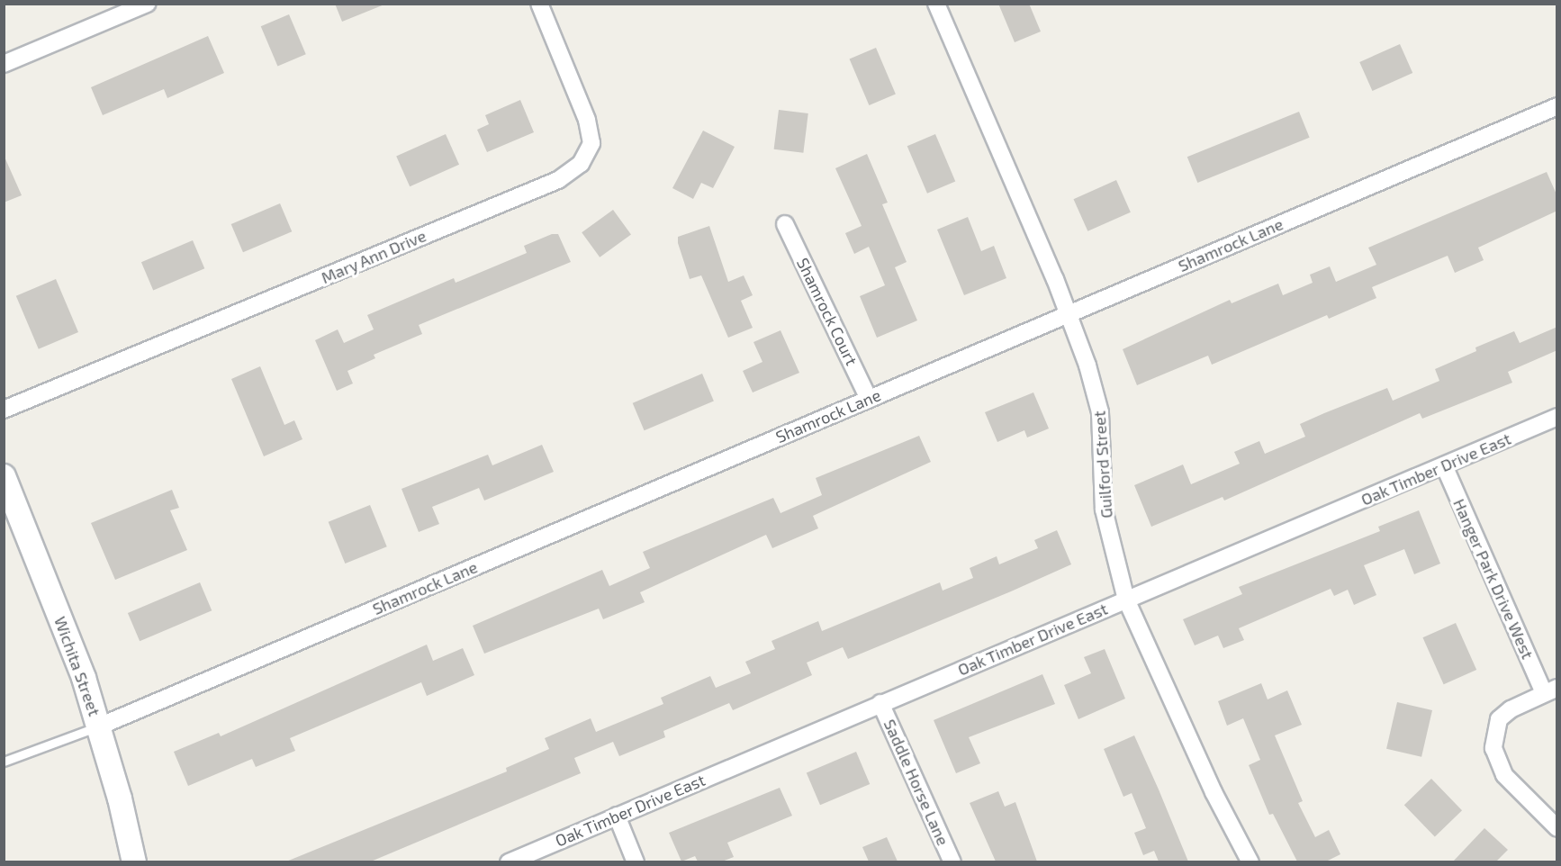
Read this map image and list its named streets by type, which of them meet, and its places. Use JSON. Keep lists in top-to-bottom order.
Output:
{
  "streets": {
    "main road": ["Wichita Street"],
    "street": [
      "Shamrock Lane",
      "Mary Ann Drive",
      "Shamrock Court",
      "Guilford Street",
      "Oak Timber Drive East",
      "Hanger Park Drive West",
      "Saddle Horse Lane"
    ]
  },
  "crossings": [
    ["Shamrock Lane", "Shamrock Court"],
    ["Shamrock Lane", "Guilford Street"],
    ["Shamrock Lane", "Wichita Street"],
    ["Guilford Street", "Oak Timber Drive East"],
    ["Oak Timber Drive East", "Hanger Park Drive West"],
    ["Oak Timber Drive East", "Saddle Horse Lane"]
  ]
}
